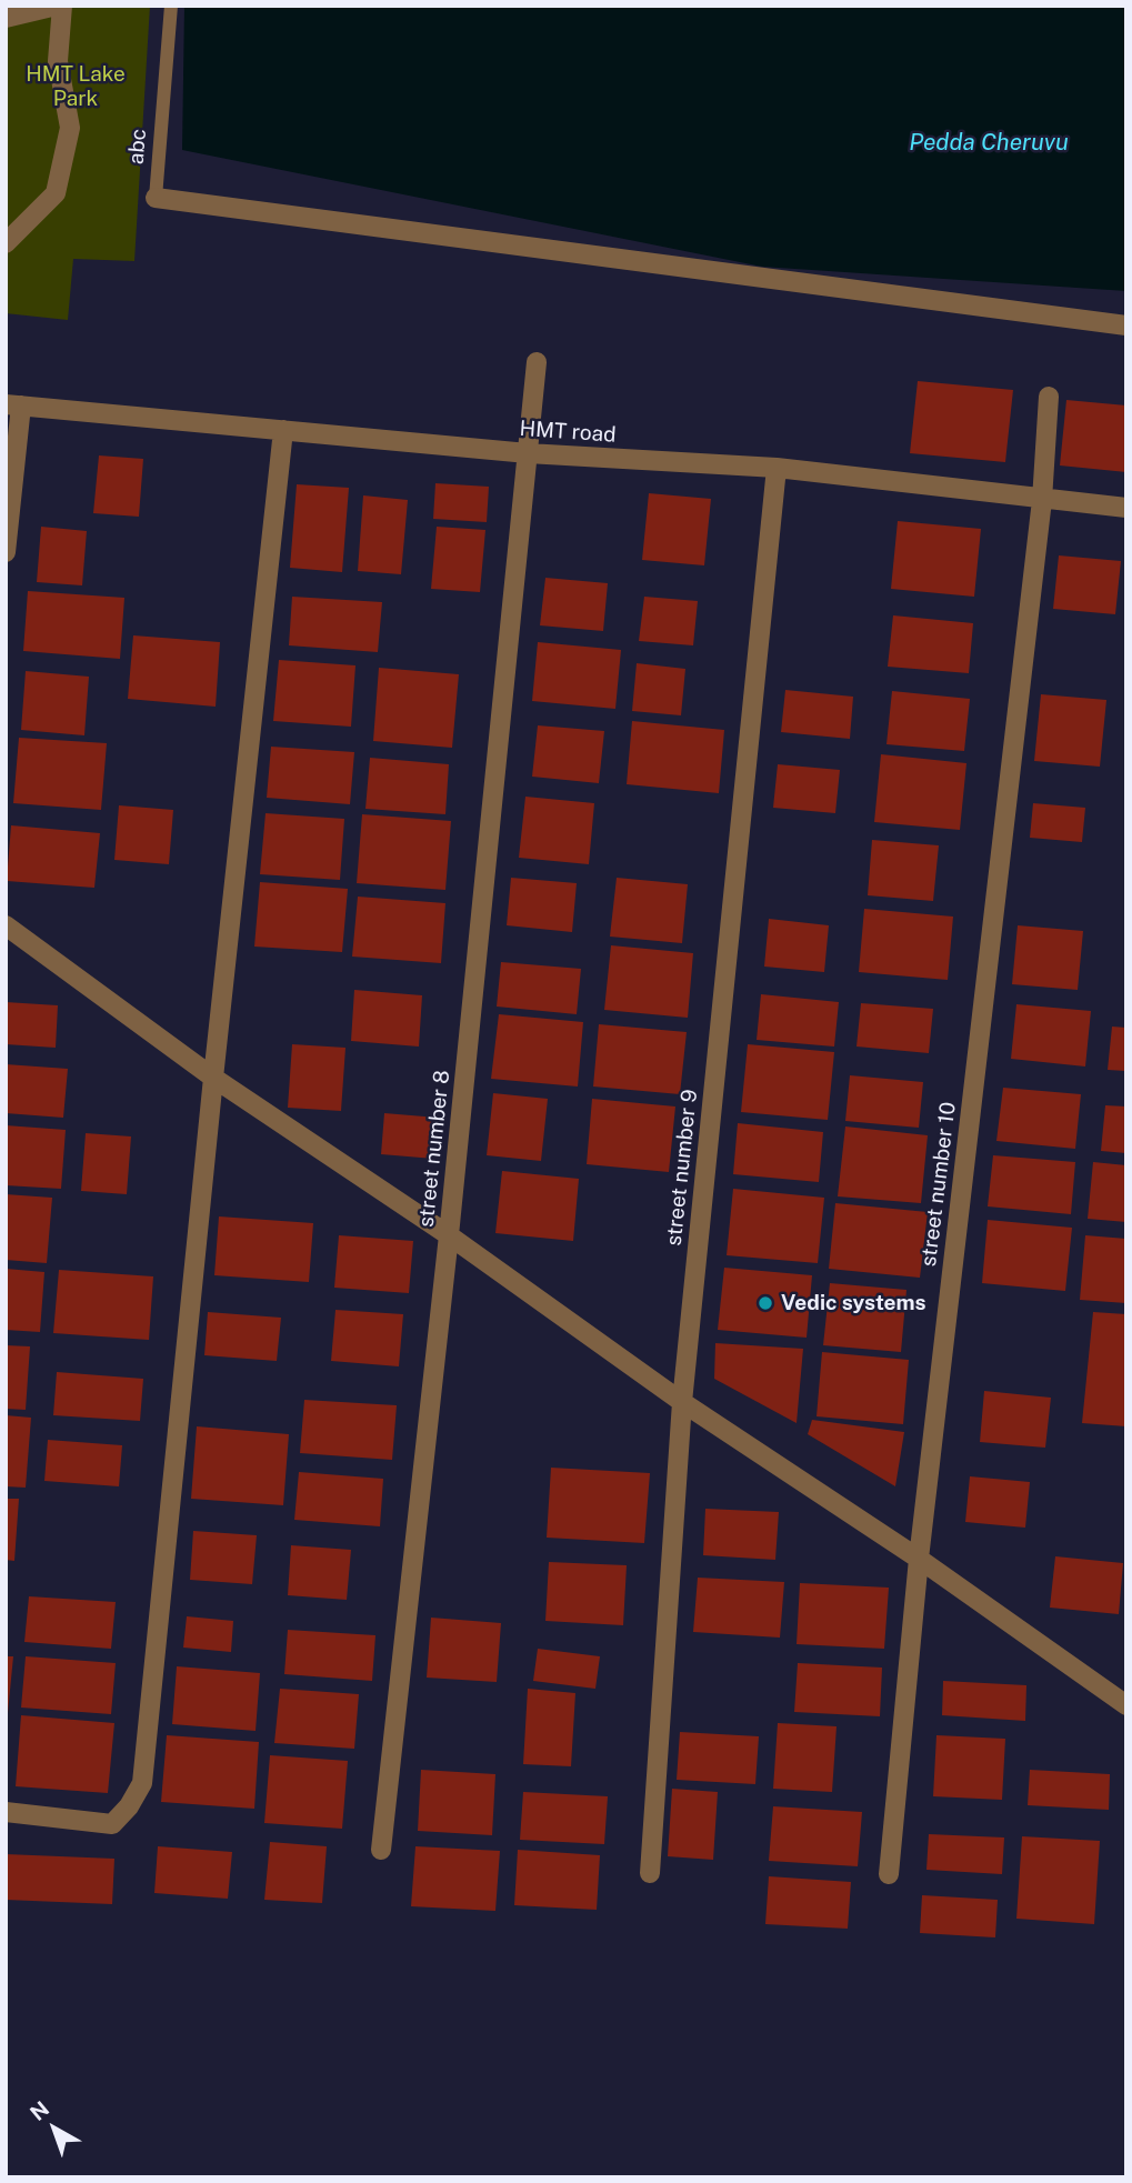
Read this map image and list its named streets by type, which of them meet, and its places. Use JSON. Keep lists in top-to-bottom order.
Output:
{
  "streets": {
    "street": [
      "HMT road",
      "street number 8",
      "street number 9",
      "street number 10"
    ],
    "lane": ["abc"]
  },
  "crossings": [
    ["HMT road", "street number 8"],
    ["HMT road", "street number 9"],
    ["HMT road", "street number 10"]
  ],
  "water": ["Pedda Cheruvu"],
  "parks": ["HMT Lake Park"],
  "places": ["Vedic systems"],
  "north": "top left"
}
